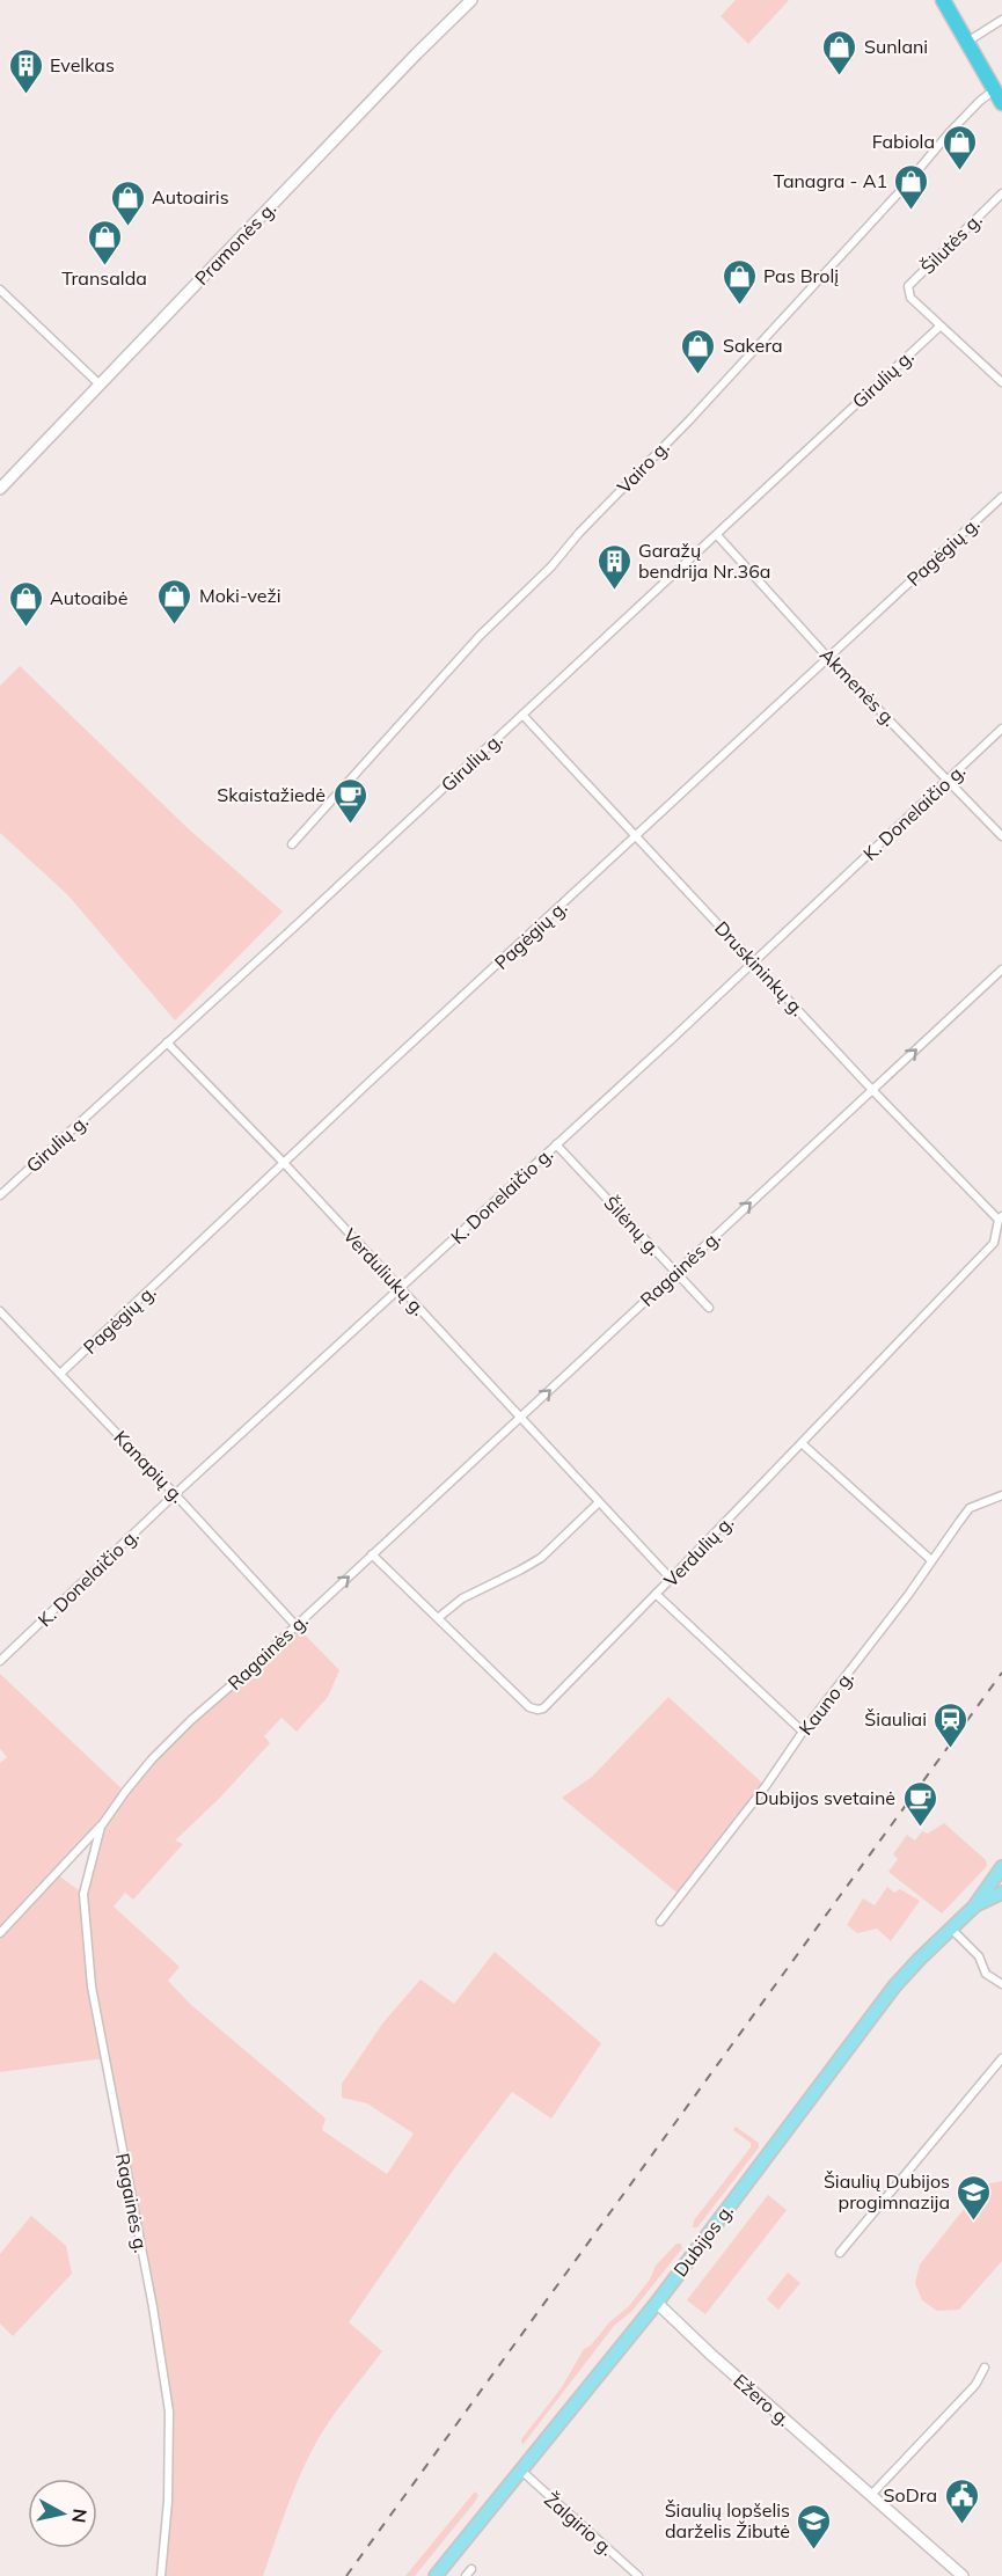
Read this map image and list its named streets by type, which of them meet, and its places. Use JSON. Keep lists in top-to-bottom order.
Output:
{
  "streets": {
    "main road": ["Pramonės g.", "Dubijos g.", "Ežero g."],
    "street": [
      "Šilutės g.",
      "Girulių g.",
      "Vairo g.",
      "Pagėgių g.",
      "Akmenės g.",
      "K. Donelaičio g.",
      "Druskininkų g.",
      "Šilėnų g.",
      "Ragainės g.",
      "Verduliukų g.",
      "Kanapių g.",
      "Verdulių g.",
      "Kauno g.",
      "Žalgirio g."
    ]
  },
  "crossings": [
    ["Šilutės g.", "Girulių g."],
    ["Girulių g.", "Akmenės g."],
    ["Girulių g.", "Druskininkų g."],
    ["Girulių g.", "Verduliukų g."],
    ["Pagėgių g.", "Akmenės g."],
    ["Pagėgių g.", "Druskininkų g."],
    ["Pagėgių g.", "Verduliukų g."],
    ["Pagėgių g.", "Kanapių g."],
    ["Akmenės g.", "K. Donelaičio g."],
    ["K. Donelaičio g.", "Druskininkų g."],
    ["K. Donelaičio g.", "Šilėnų g."],
    ["K. Donelaičio g.", "Verduliukų g."],
    ["K. Donelaičio g.", "Kanapių g."],
    ["Druskininkų g.", "Ragainės g."],
    ["Druskininkų g.", "Verdulių g."],
    ["Šilėnų g.", "Ragainės g."],
    ["Ragainės g.", "Verduliukų g."],
    ["Ragainės g.", "Kanapių g."],
    ["Ragainės g.", "Verdulių g."],
    ["Verduliukų g.", "Verdulių g."],
    ["Dubijos g.", "Ežero g."],
    ["Dubijos g.", "Žalgirio g."]
  ],
  "one_way": ["Ragainės g."],
  "places": {
    "shop": [
      "Sunlani",
      "Fabiola",
      "Tanagra - A1",
      "Autoairis",
      "Transalda",
      "Pas Brolį",
      "Sakera",
      "Moki-veži",
      "Autoaibė"
    ],
    "building": ["Evelkas", "Garažų bendrija Nr.36a"],
    "cafe": ["Skaistažiedė", "Dubijos svetainė"],
    "station": ["Šiauliai"],
    "school or university": ["Šiaulių Dubijos progimnazija", "Šiaulių lopšelis darželis Žibutė"],
    "public building": ["SoDra"]
  },
  "north": "right"
}
